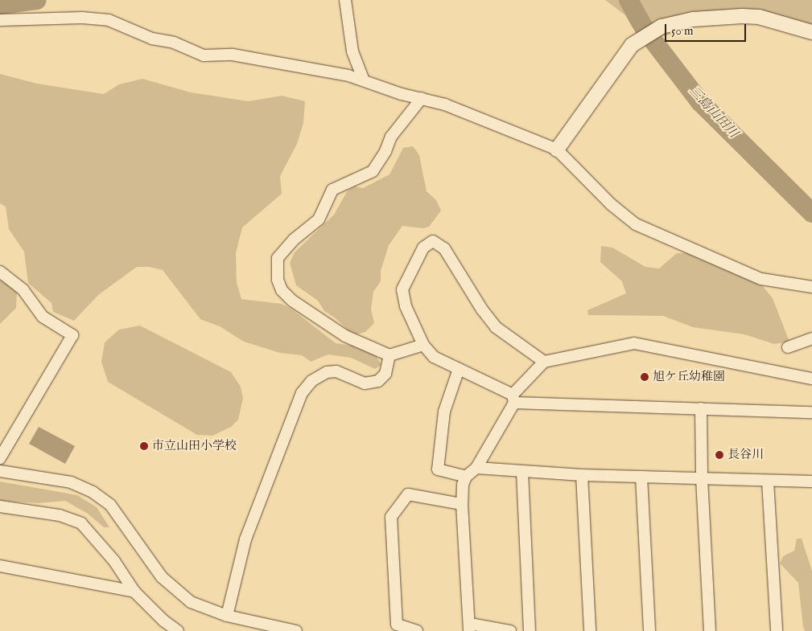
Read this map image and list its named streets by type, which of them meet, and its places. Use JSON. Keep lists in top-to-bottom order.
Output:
{
  "water": ["三島山田川"],
  "places": ["旭ケ丘幼稚園", "市立山田小学校", "長谷川"],
  "scale_bar": "50 m"
}
